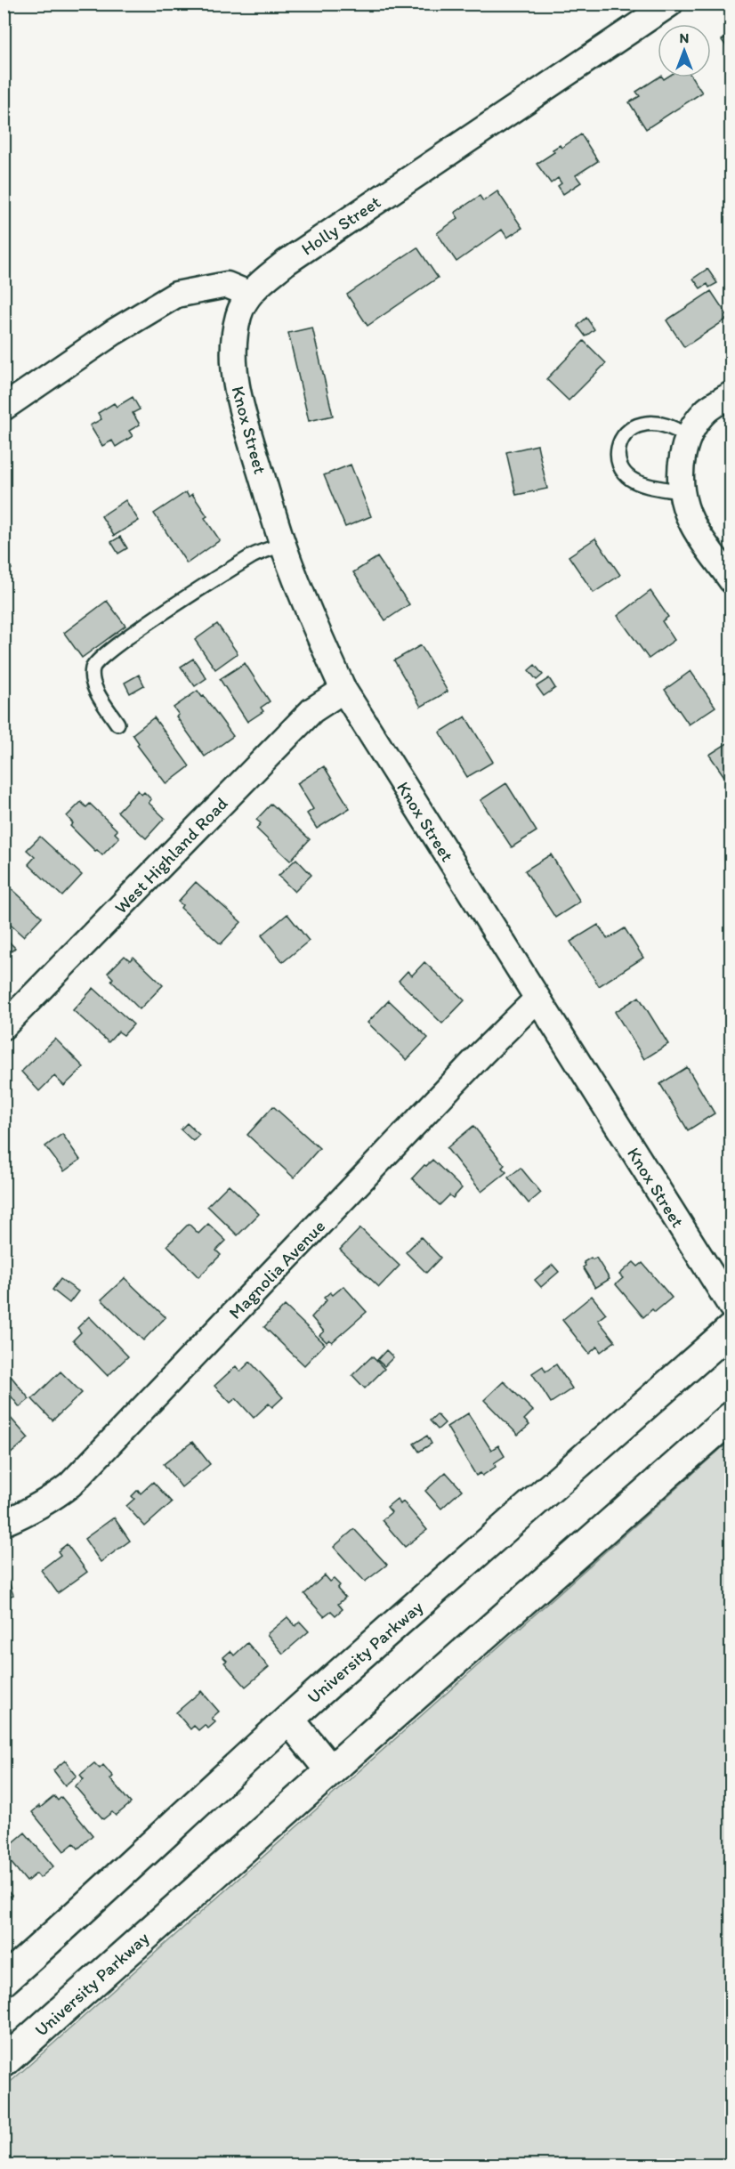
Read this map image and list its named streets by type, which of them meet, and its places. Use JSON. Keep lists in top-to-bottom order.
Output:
{
  "streets": {
    "highway": ["University Parkway"],
    "street": [
      "Holly Street",
      "Knox Street",
      "West Highland Road",
      "Magnolia Avenue"
    ]
  },
  "crossings": [
    ["Holly Street", "Knox Street"],
    ["Knox Street", "West Highland Road"],
    ["Knox Street", "Magnolia Avenue"]
  ],
  "north": "top"
}
